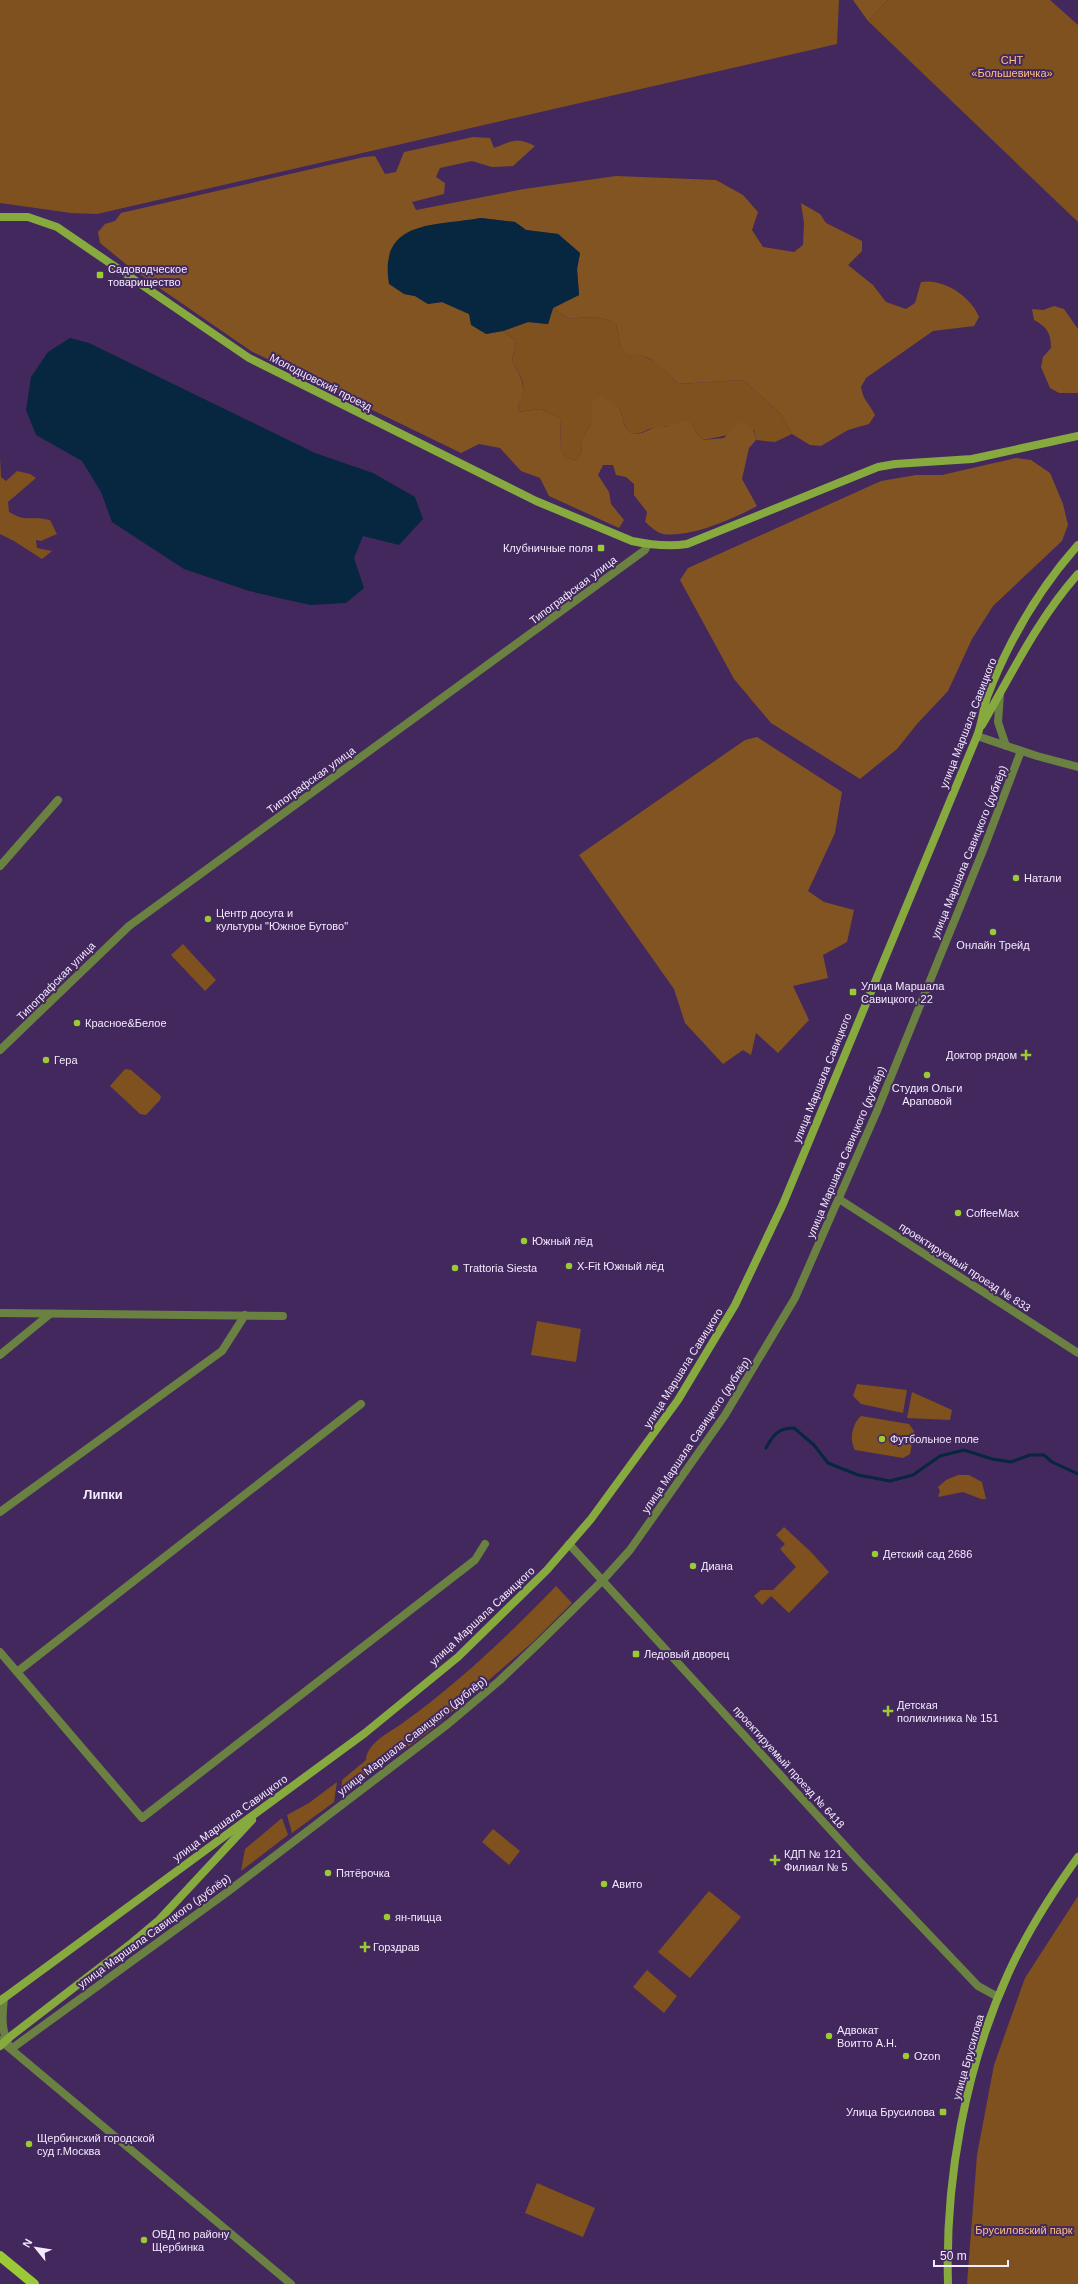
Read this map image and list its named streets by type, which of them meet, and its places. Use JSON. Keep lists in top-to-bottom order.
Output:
{
  "streets": {
    "street": [
      "Молодцовский проезд",
      "Типографская улица",
      "улица Маршала Савицкого",
      "улица Маршала Савицкого (дублёр)",
      "проектируемый проезд № 833",
      "проектируемый проезд № 6418",
      "улица Брусилова"
    ]
  },
  "crossings": [
    ["Молодцовский проезд", "Типографская улица"],
    ["улица Маршала Савицкого", "проектируемый проезд № 6418"],
    ["улица Маршала Савицкого (дублёр)", "проектируемый проезд № 833"],
    ["улица Маршала Савицкого (дублёр)", "проектируемый проезд № 6418"],
    ["проектируемый проезд № 6418", "улица Брусилова"]
  ],
  "districts": ["Липки"],
  "parks": ["СНТ «Большевичка»", "Брусиловский парк"],
  "places": {
    "transit": [
      "Садоводческое товарищество",
      "Клубничные поля",
      "Улица Маршала Савицкого, 22",
      "Ледовый дворец",
      "Улица Брусилова"
    ],
    "other": [
      "Натали",
      "Центр досуга и культуры \"Южное Бутово\"",
      "Онлайн Трейд",
      "Красное&Белое",
      "Гера",
      "Студия Ольги Араповой",
      "CoffeeMax",
      "Южный лёд",
      "X-Fit Южный лёд",
      "Trattoria Siesta",
      "Футбольное поле",
      "Детский сад 2686",
      "Диана",
      "Пятёрочка",
      "Авито",
      "ян-пицца",
      "Адвокат Воитто А.Н.",
      "Ozon",
      "Щербинский городской суд г.Москва",
      "ОВД по району Щербинка"
    ],
    "health": [
      "Доктор рядом",
      "Детская поликлиника № 151",
      "КДП № 121 Филиал № 5",
      "Горздрав"
    ]
  },
  "scale_bar": "50 m",
  "north": "top left"
}
